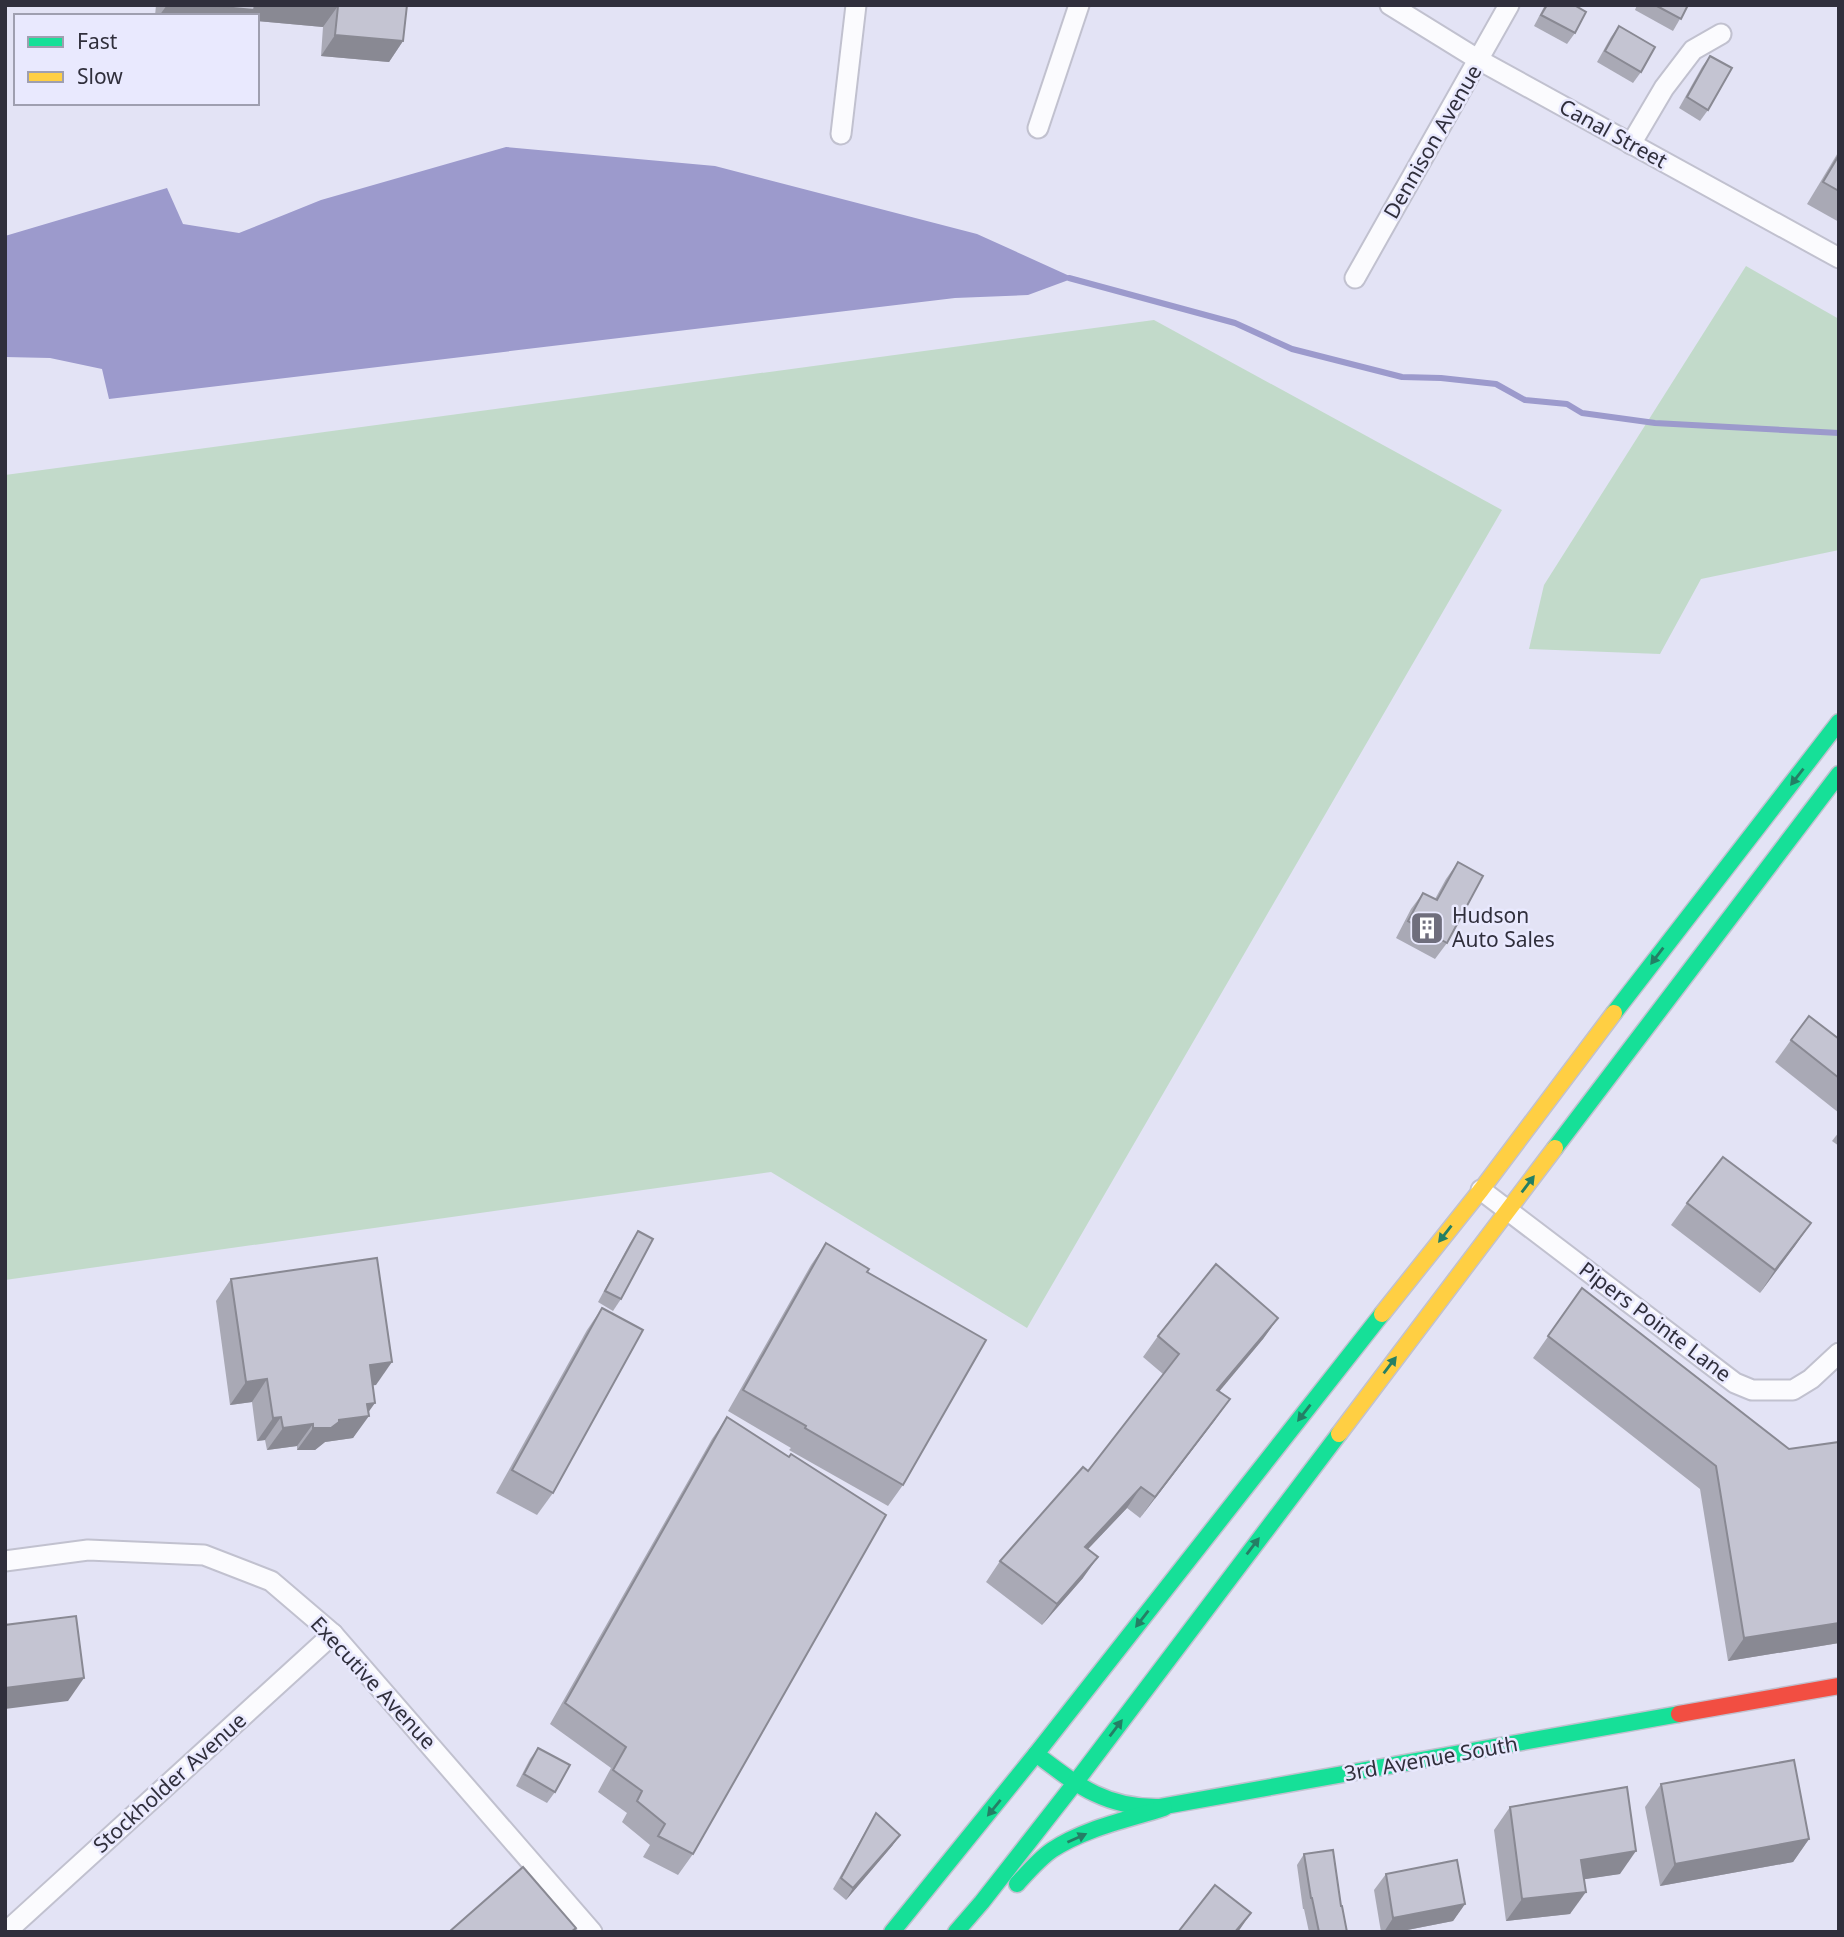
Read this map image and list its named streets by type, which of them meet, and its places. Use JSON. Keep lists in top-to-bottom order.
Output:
{
  "streets": {
    "main road": ["3rd Avenue South"],
    "street": [
      "Canal Street",
      "Dennison Avenue",
      "Pipers Pointe Lane",
      "Executive Avenue",
      "Stockholder Avenue"
    ]
  },
  "crossings": [
    ["Canal Street", "Dennison Avenue"],
    ["Executive Avenue", "Stockholder Avenue"]
  ],
  "places": {
    "building": ["Hudson Auto Sales"]
  },
  "legend": ["Fast", "Slow"]
}
